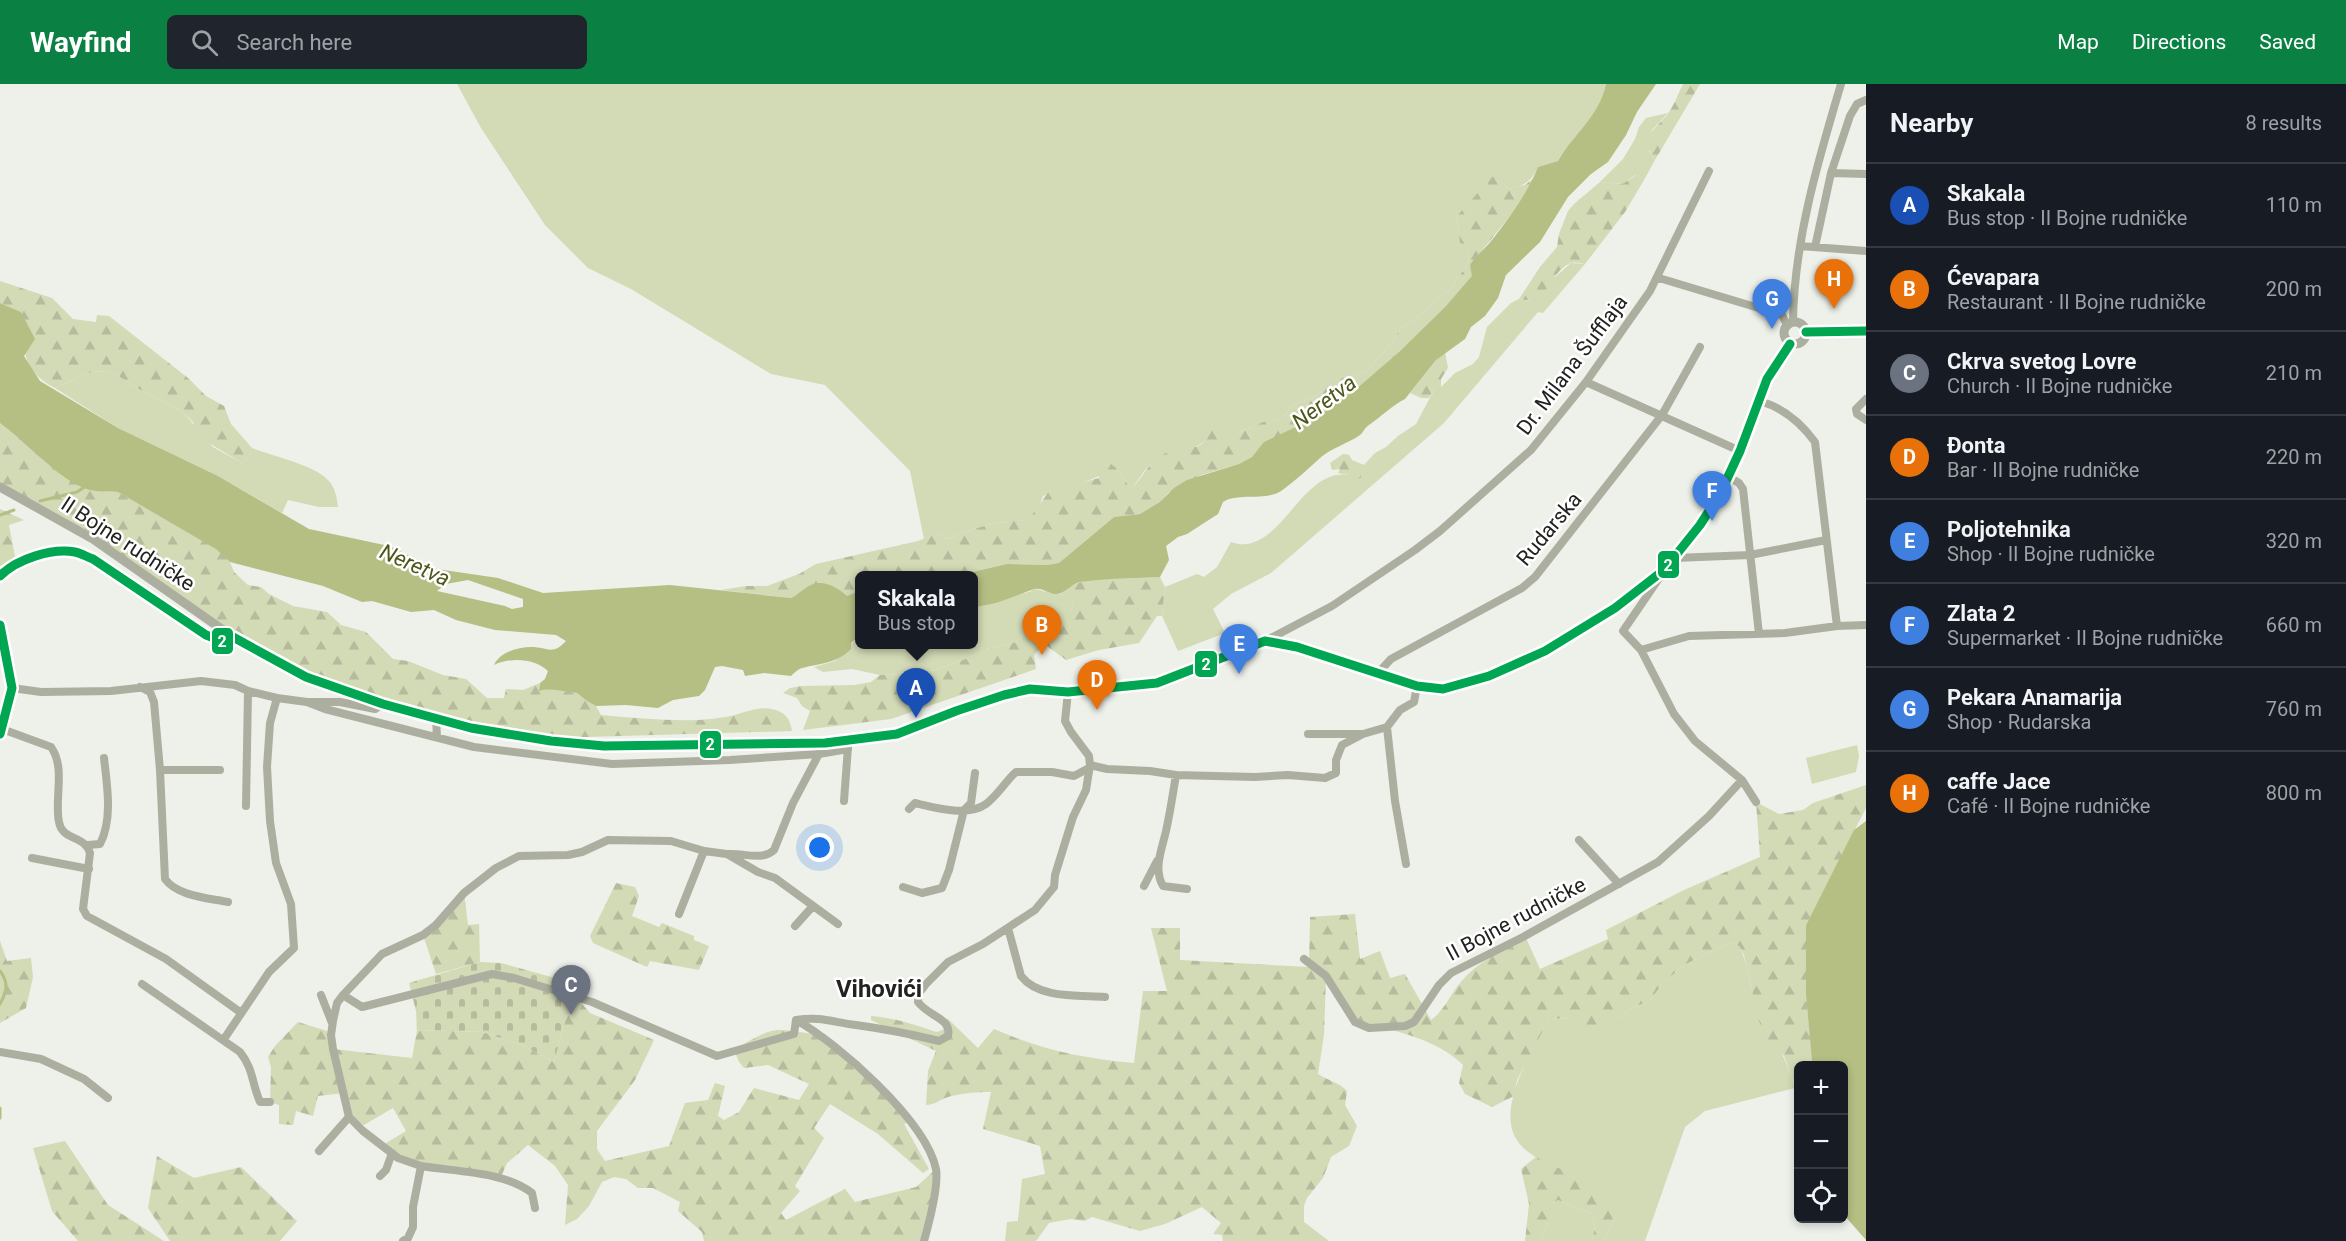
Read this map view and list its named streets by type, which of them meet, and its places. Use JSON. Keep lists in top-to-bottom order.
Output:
{
  "streets": {
    "street": ["Dr. Milana Šufflaja", "Rudarska", "II Bojne rudničke"]
  },
  "crossings": [
    ["Dr. Milana Šufflaja", "II Bojne rudničke"]
  ],
  "districts": ["Vihovići"],
  "water": ["Neretva"],
  "lines": ["transit line 2"],
  "page": {
    "header": "Wayfind",
    "search": "Search here",
    "nav": ["Map", "Directions", "Saved"],
    "heading": ["Nearby", "8 results"],
    "list": [
      {
        "mark": "A",
        "name": "Skakala",
        "note": "Bus stop · II Bojne rudničke",
        "value": "110 m"
      },
      {
        "mark": "B",
        "name": "Ćevapara",
        "note": "Restaurant · II Bojne rudničke",
        "value": "200 m"
      },
      {
        "mark": "C",
        "name": "Ckrva svetog Lovre",
        "note": "Church · II Bojne rudničke",
        "value": "210 m"
      },
      {
        "mark": "D",
        "name": "Đonta",
        "note": "Bar · II Bojne rudničke",
        "value": "220 m"
      },
      {
        "mark": "E",
        "name": "Poljotehnika",
        "note": "Shop · II Bojne rudničke",
        "value": "320 m"
      },
      {
        "mark": "F",
        "name": "Zlata 2",
        "note": "Supermarket · II Bojne rudničke",
        "value": "660 m"
      },
      {
        "mark": "G",
        "name": "Pekara Anamarija",
        "note": "Shop · Rudarska",
        "value": "760 m"
      },
      {
        "mark": "H",
        "name": "caffe Jace",
        "note": "Café · II Bojne rudničke",
        "value": "800 m"
      }
    ],
    "pins": [
      "H",
      "G",
      "F",
      "B",
      "E",
      "D",
      "A",
      "C"
    ],
    "popup": ["Skakala", "Bus stop"],
    "map_buttons": ["+", "−"]
  }
}
